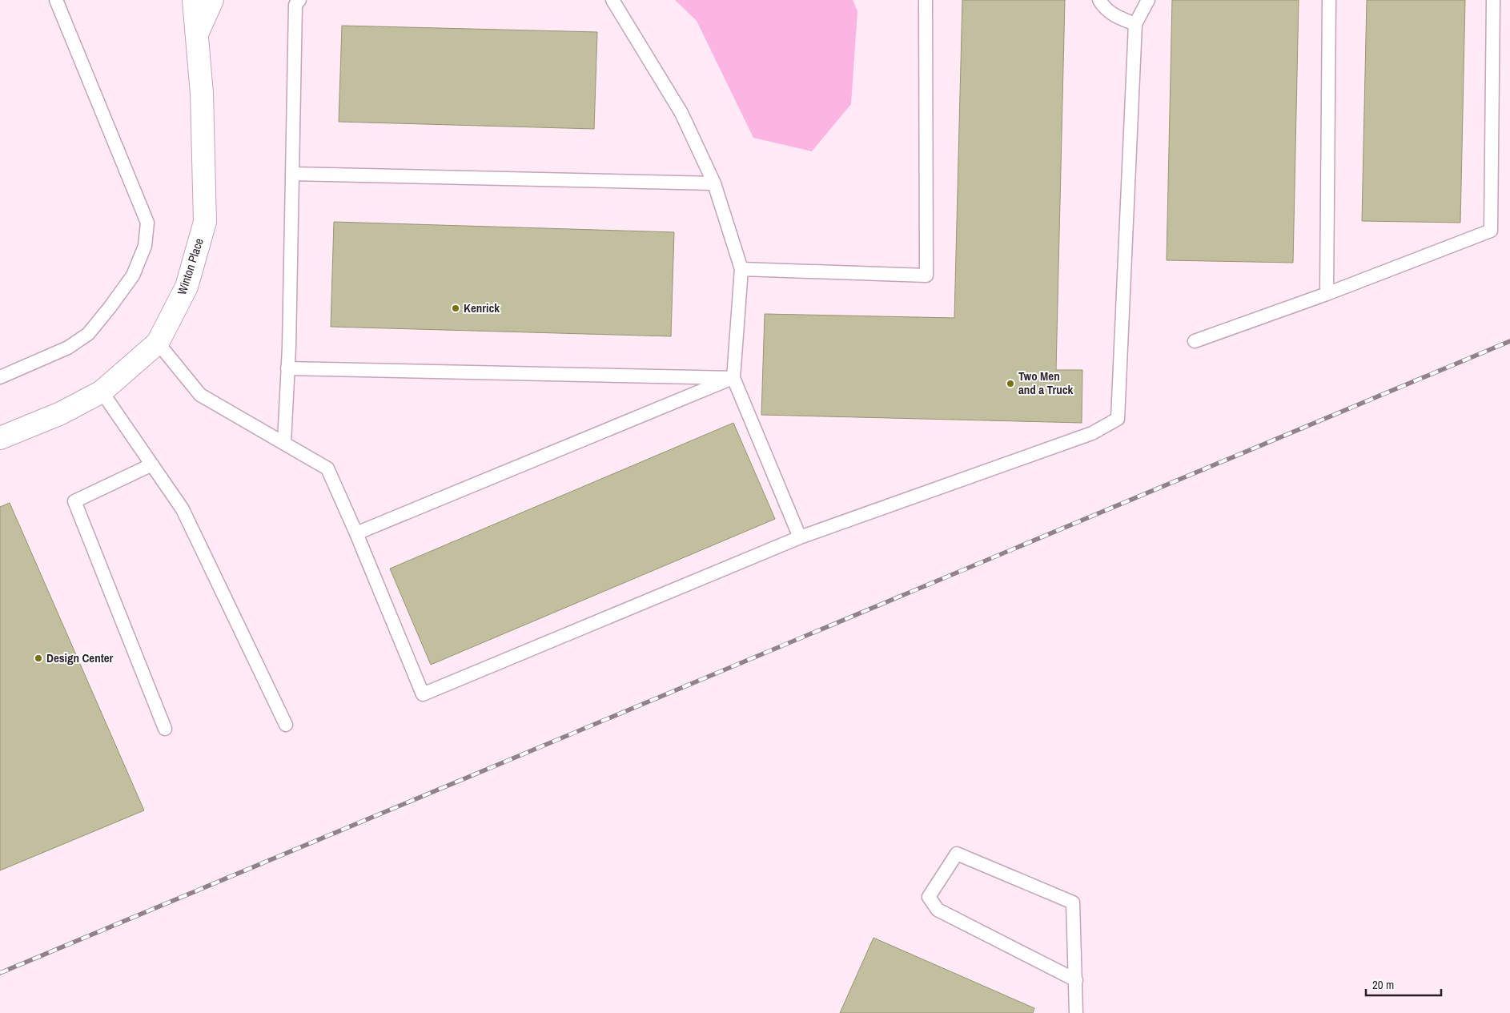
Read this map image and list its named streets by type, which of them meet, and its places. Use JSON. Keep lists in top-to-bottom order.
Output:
{
  "streets": {
    "street": ["Winton Place"]
  },
  "places": ["Kenrick", "Two Men and a Truck", "Design Center"],
  "scale_bar": "20 m"
}
